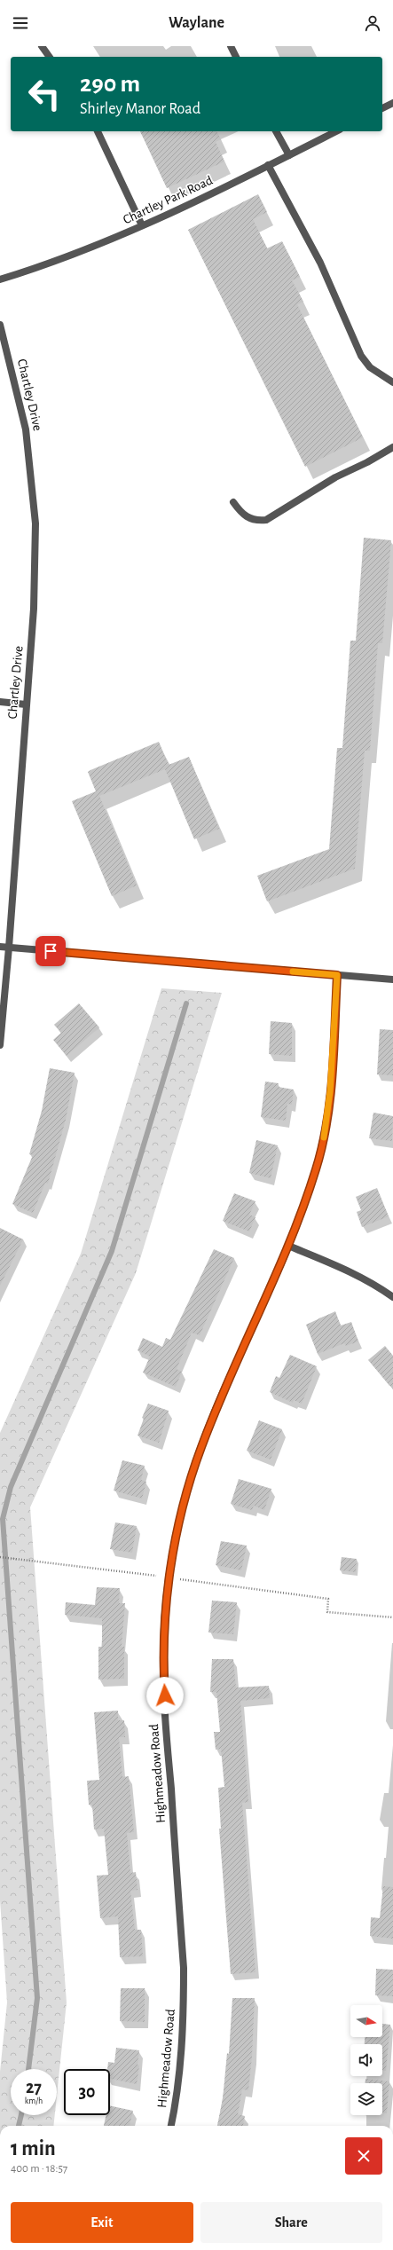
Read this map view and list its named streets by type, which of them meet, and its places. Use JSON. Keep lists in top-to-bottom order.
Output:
{
  "streets": {
    "street": ["Chartley Park Road", "Chartley Drive", "Highmeadow Road"]
  },
  "north": "right",
  "page": {
    "header": "Waylane",
    "turn": ["290 m", "Shirley Manor Road"],
    "speed": "27 km/h",
    "limit": "30",
    "heading": ["1 min", "400 m · 18:57"],
    "buttons": ["Exit", "Share"]
  }
}
